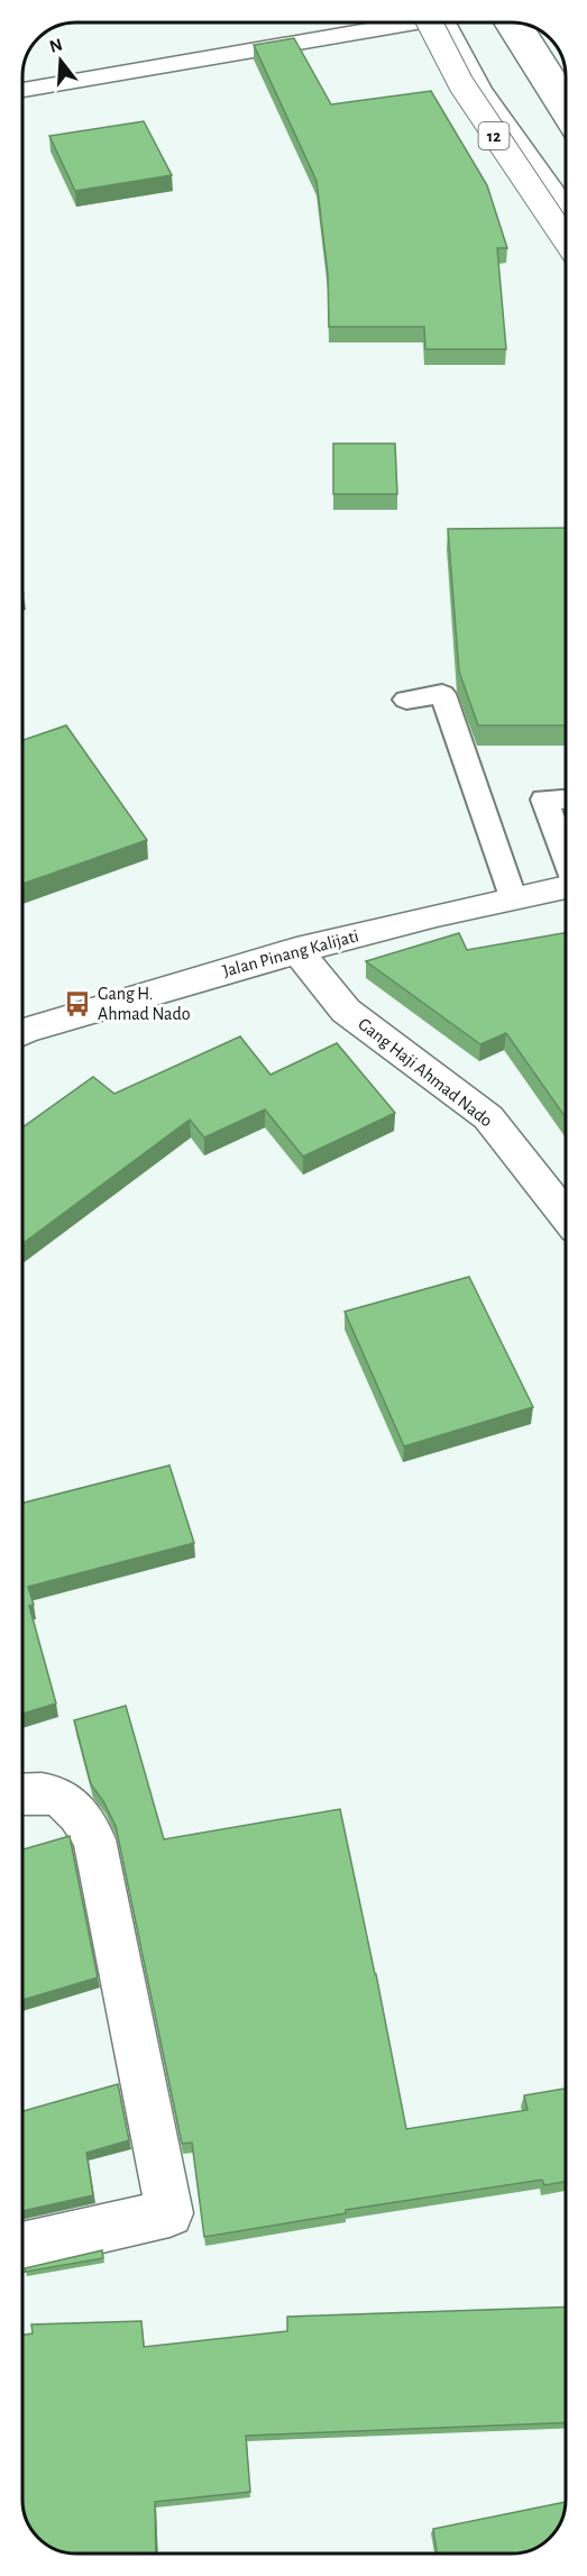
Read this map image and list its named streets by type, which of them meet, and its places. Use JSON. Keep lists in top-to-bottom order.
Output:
{
  "streets": {
    "main road": ["12", "Jalan Pinang Kalijati", "Gang Haji Ahmad Nado"]
  },
  "crossings": [
    ["Jalan Pinang Kalijati", "Gang Haji Ahmad Nado"]
  ],
  "places": {
    "bus stop": ["Gang H. Ahmad Nado"]
  },
  "north": "top"
}
